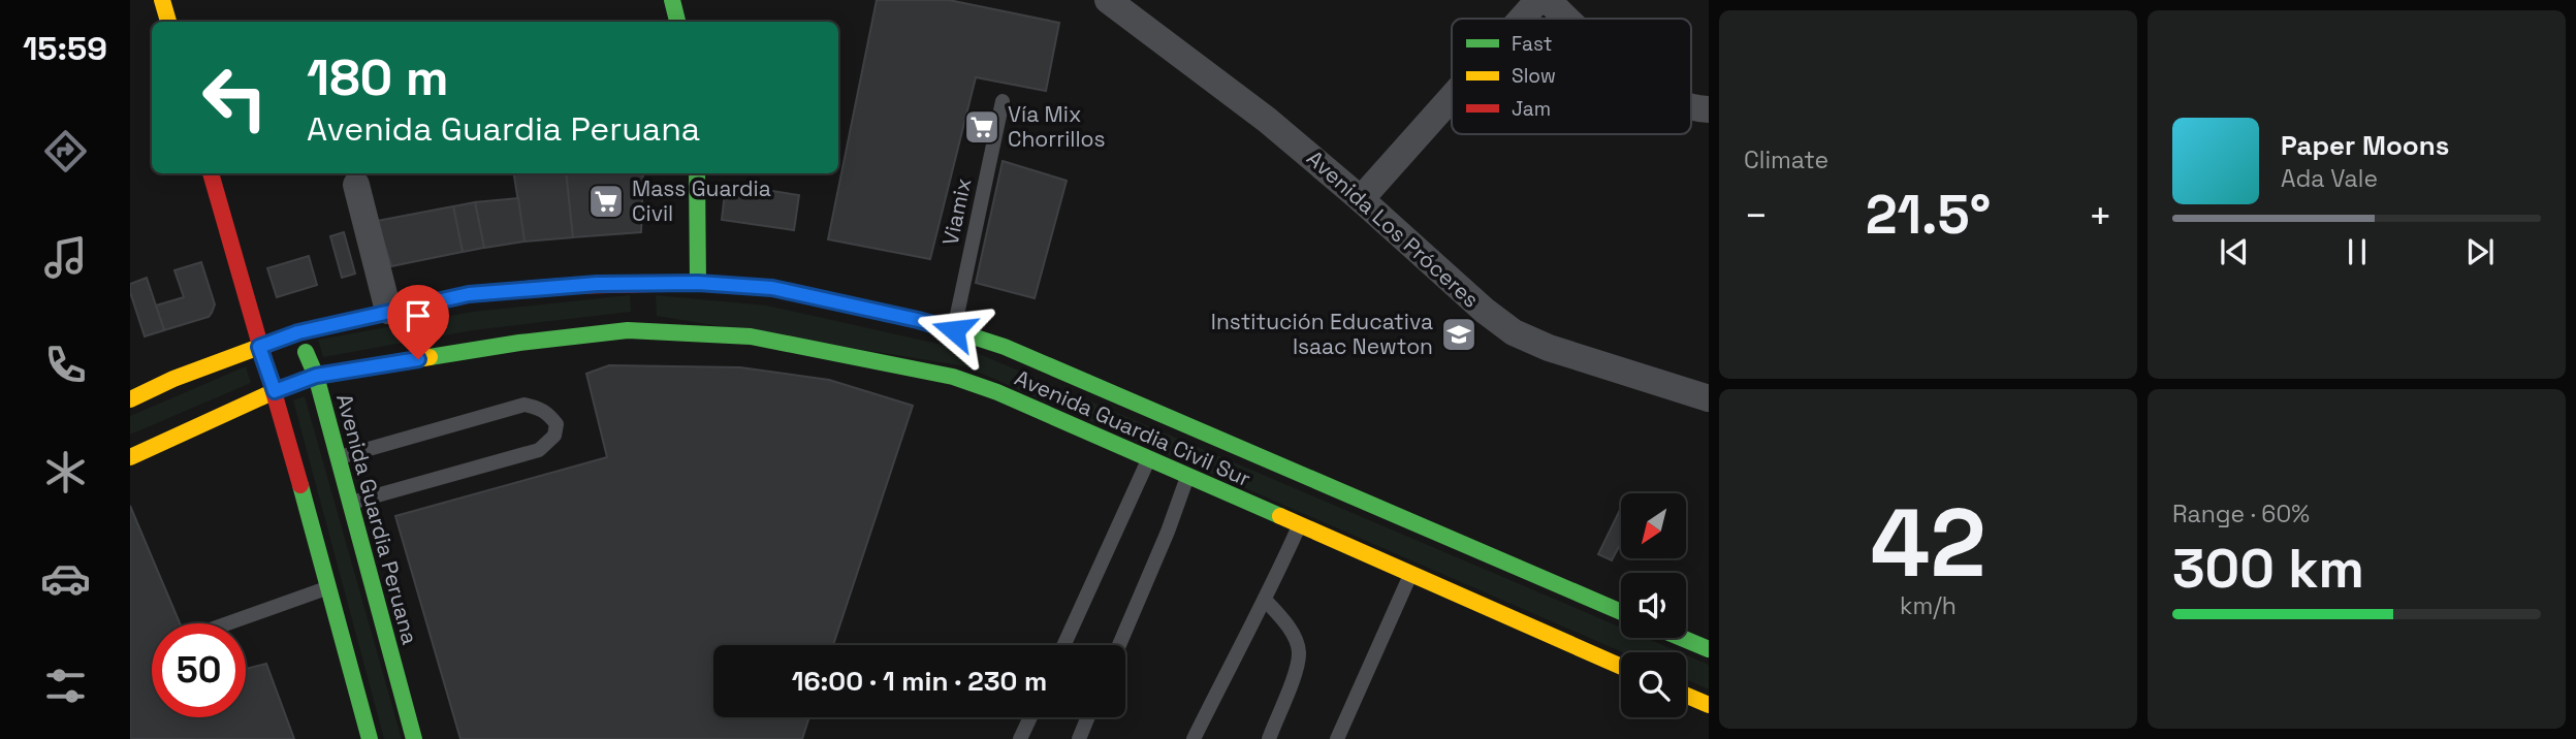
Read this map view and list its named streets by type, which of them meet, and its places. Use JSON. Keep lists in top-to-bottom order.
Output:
{
  "streets": {
    "main road": ["Avenida Guardia Civil Sur", "Avenida Guardia Peruana"],
    "street": ["Avenida Los Próceres"],
    "lane": ["Viamix"]
  },
  "crossings": [
    ["Viamix", "Avenida Guardia Civil Sur"],
    ["Avenida Guardia Civil Sur", "Avenida Guardia Peruana"]
  ],
  "places": {
    "supermarket": ["Vía Mix Chorrillos", "Mass Guardia Civil"],
    "school or university": ["Institución Educativa Isaac Newton"]
  },
  "legend": ["Fast", "Slow", "Jam"],
  "north": "bottom left",
  "page": {
    "tabs": "15:59",
    "tile": [
      "Climate",
      ["42", "km/h"],
      ["Range · 60%", "300 km"]
    ],
    "turn": ["180 m", "Avenida Guardia Peruana"],
    "song": ["Paper Moons", "Ada Vale"],
    "heat": ["−", "21.5°", "+"],
    "limit": "50",
    "trip": "16:00 · 1 min · 230 m"
  }
}
